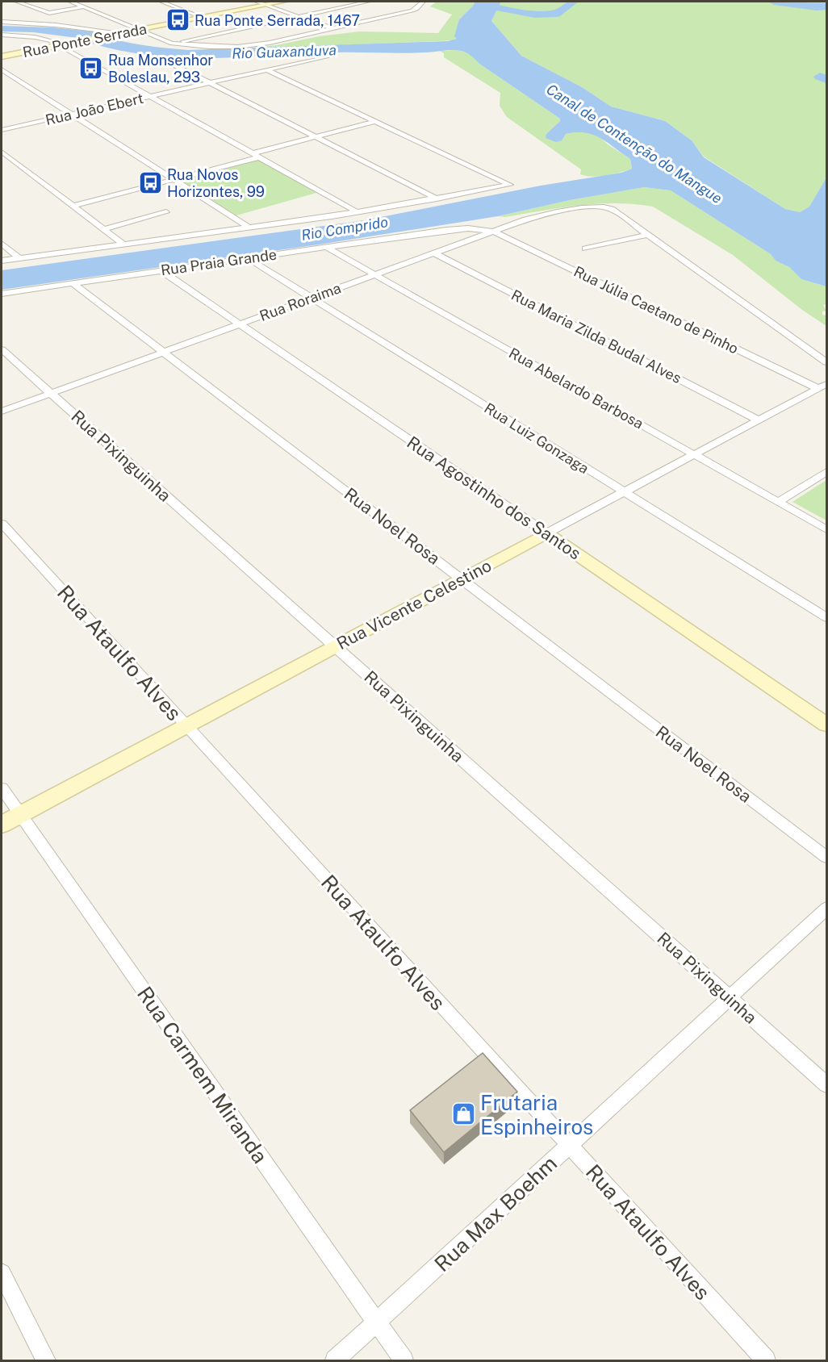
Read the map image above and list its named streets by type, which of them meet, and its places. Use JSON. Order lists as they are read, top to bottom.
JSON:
{
  "streets": {
    "street": [
      "Rua Ponte Serrada",
      "Rua João Ebert",
      "Rua Praia Grande",
      "Rua Roraima",
      "Rua Júlia Caetano de Pinho",
      "Rua Maria Zilda Budal Alves",
      "Rua Abelardo Barbosa",
      "Rua Luiz Gonzaga",
      "Rua Pixinguinha",
      "Rua Agostinho dos Santos",
      "Rua Noel Rosa",
      "Rua Vicente Celestino",
      "Rua Ataulfo Alves",
      "Rua Carmem Miranda",
      "Rua Max Boehm"
    ]
  },
  "crossings": [
    ["Rua Praia Grande", "Rua Roraima"],
    ["Rua Praia Grande", "Rua Júlia Caetano de Pinho"],
    ["Rua Praia Grande", "Rua Abelardo Barbosa"],
    ["Rua Praia Grande", "Rua Luiz Gonzaga"],
    ["Rua Praia Grande", "Rua Agostinho dos Santos"],
    ["Rua Praia Grande", "Rua Noel Rosa"],
    ["Rua Roraima", "Rua Júlia Caetano de Pinho"],
    ["Rua Roraima", "Rua Maria Zilda Budal Alves"],
    ["Rua Roraima", "Rua Abelardo Barbosa"],
    ["Rua Roraima", "Rua Luiz Gonzaga"],
    ["Rua Roraima", "Rua Pixinguinha"],
    ["Rua Roraima", "Rua Agostinho dos Santos"],
    ["Rua Roraima", "Rua Noel Rosa"],
    ["Rua Júlia Caetano de Pinho", "Rua Vicente Celestino"],
    ["Rua Maria Zilda Budal Alves", "Rua Vicente Celestino"],
    ["Rua Abelardo Barbosa", "Rua Vicente Celestino"],
    ["Rua Luiz Gonzaga", "Rua Vicente Celestino"],
    ["Rua Pixinguinha", "Rua Vicente Celestino"],
    ["Rua Pixinguinha", "Rua Max Boehm"],
    ["Rua Agostinho dos Santos", "Rua Vicente Celestino"],
    ["Rua Noel Rosa", "Rua Vicente Celestino"],
    ["Rua Vicente Celestino", "Rua Ataulfo Alves"],
    ["Rua Vicente Celestino", "Rua Carmem Miranda"],
    ["Rua Ataulfo Alves", "Rua Max Boehm"],
    ["Rua Carmem Miranda", "Rua Max Boehm"]
  ],
  "water": ["Rio Guaxanduva", "Canal de Contenção do Mangue", "Rio Comprido"],
  "places": {
    "bus stop": ["Rua Ponte Serrada, 1467", "Rua Monsenhor Boleslau, 293", "Rua Novos Horizontes, 99"],
    "shop": ["Frutaria Espinheiros"]
  }
}
